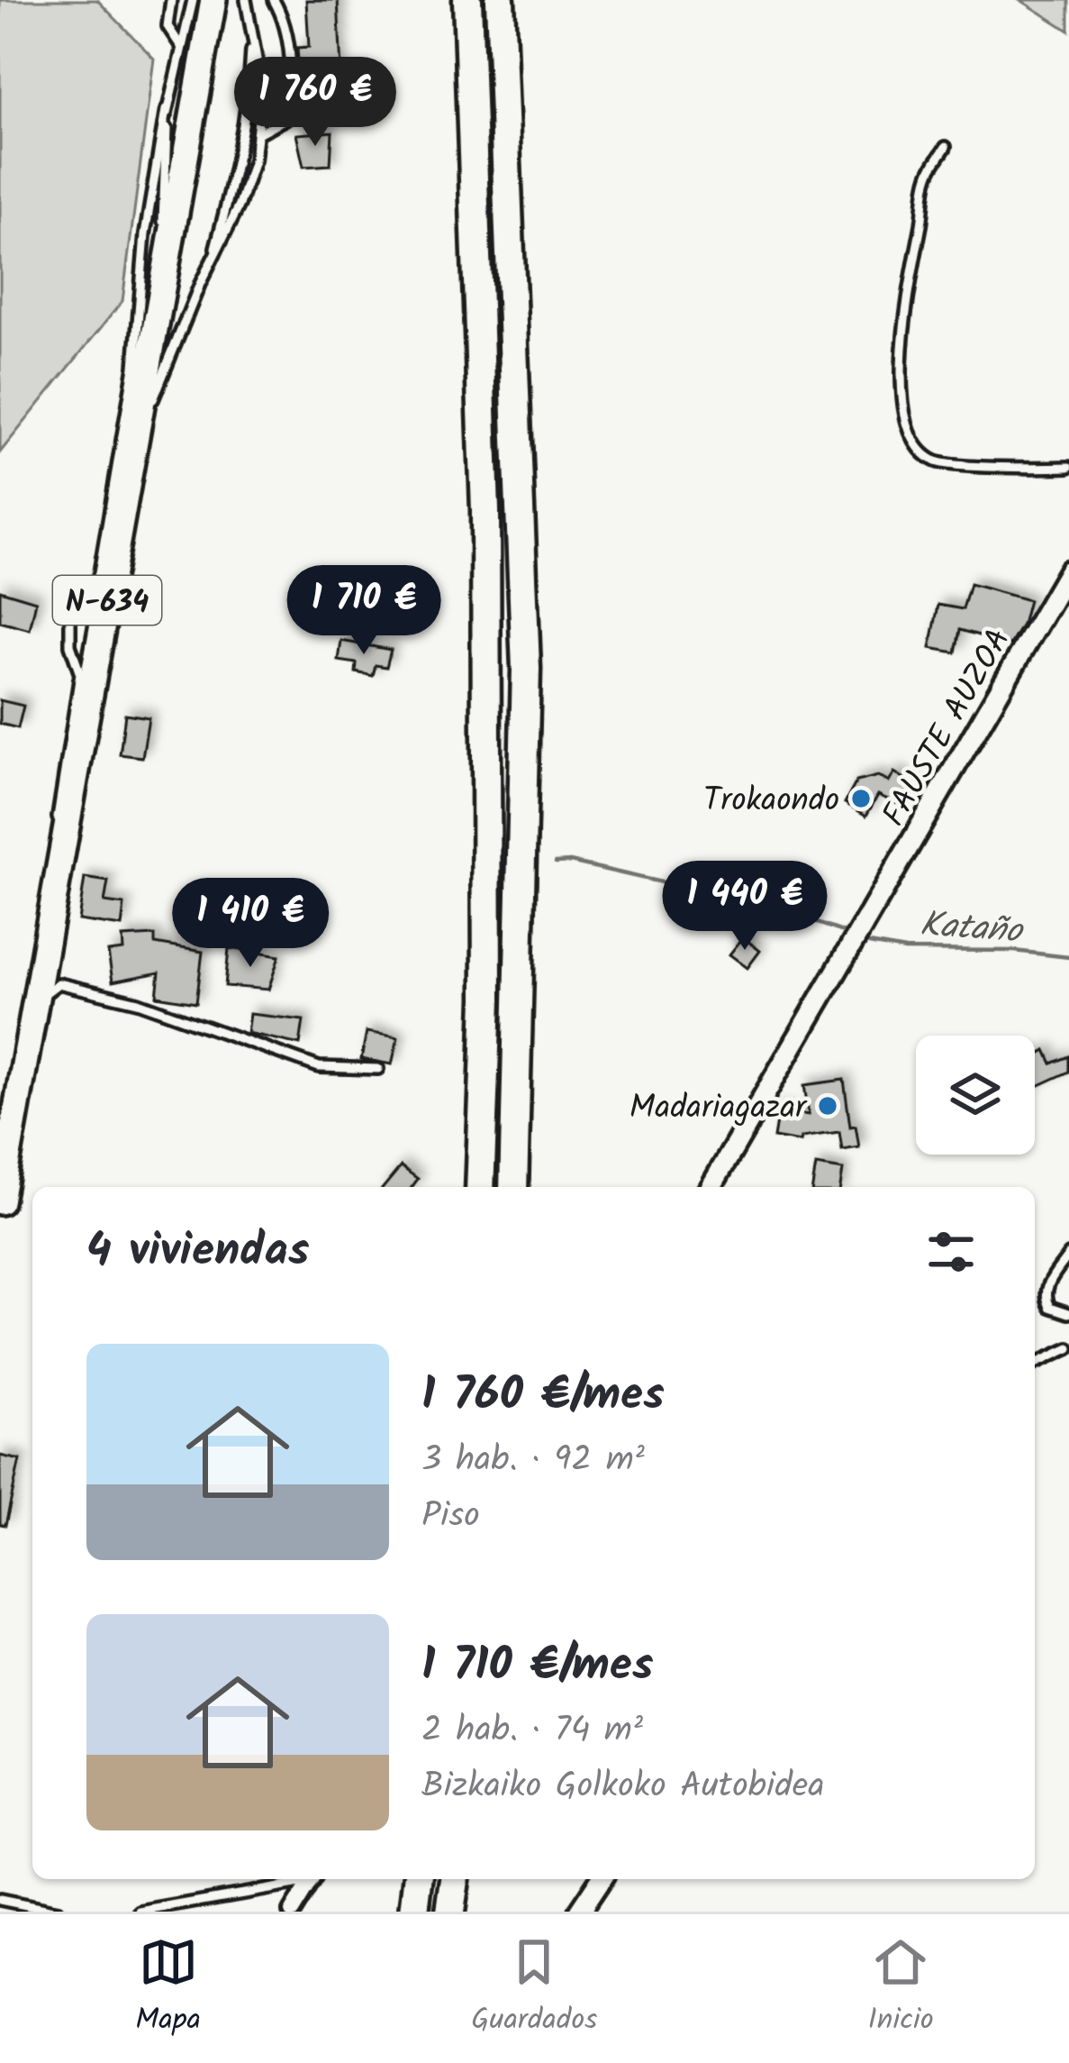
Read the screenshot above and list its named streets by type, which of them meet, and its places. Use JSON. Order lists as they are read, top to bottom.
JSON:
{
  "streets": {
    "highway": ["N-634"],
    "street": ["FAUSTE AUZOA"]
  },
  "water": ["Kataño"],
  "places": ["Trokaondo", "Madariagazar"],
  "page": {
    "price": [
      "1 760 €",
      "1 710 €",
      "1 440 €",
      "1 410 €"
    ],
    "heading": "4 viviendas",
    "list": [
      {
        "name": "1 760 €/mes",
        "note": "3 hab. · 92 m² · Piso"
      },
      {
        "name": "1 710 €/mes",
        "note": "2 hab. · 74 m² · Bizkaiko Golkoko Autobidea"
      }
    ],
    "tabs": ["Mapa", "Guardados", "Inicio"]
  }
}
